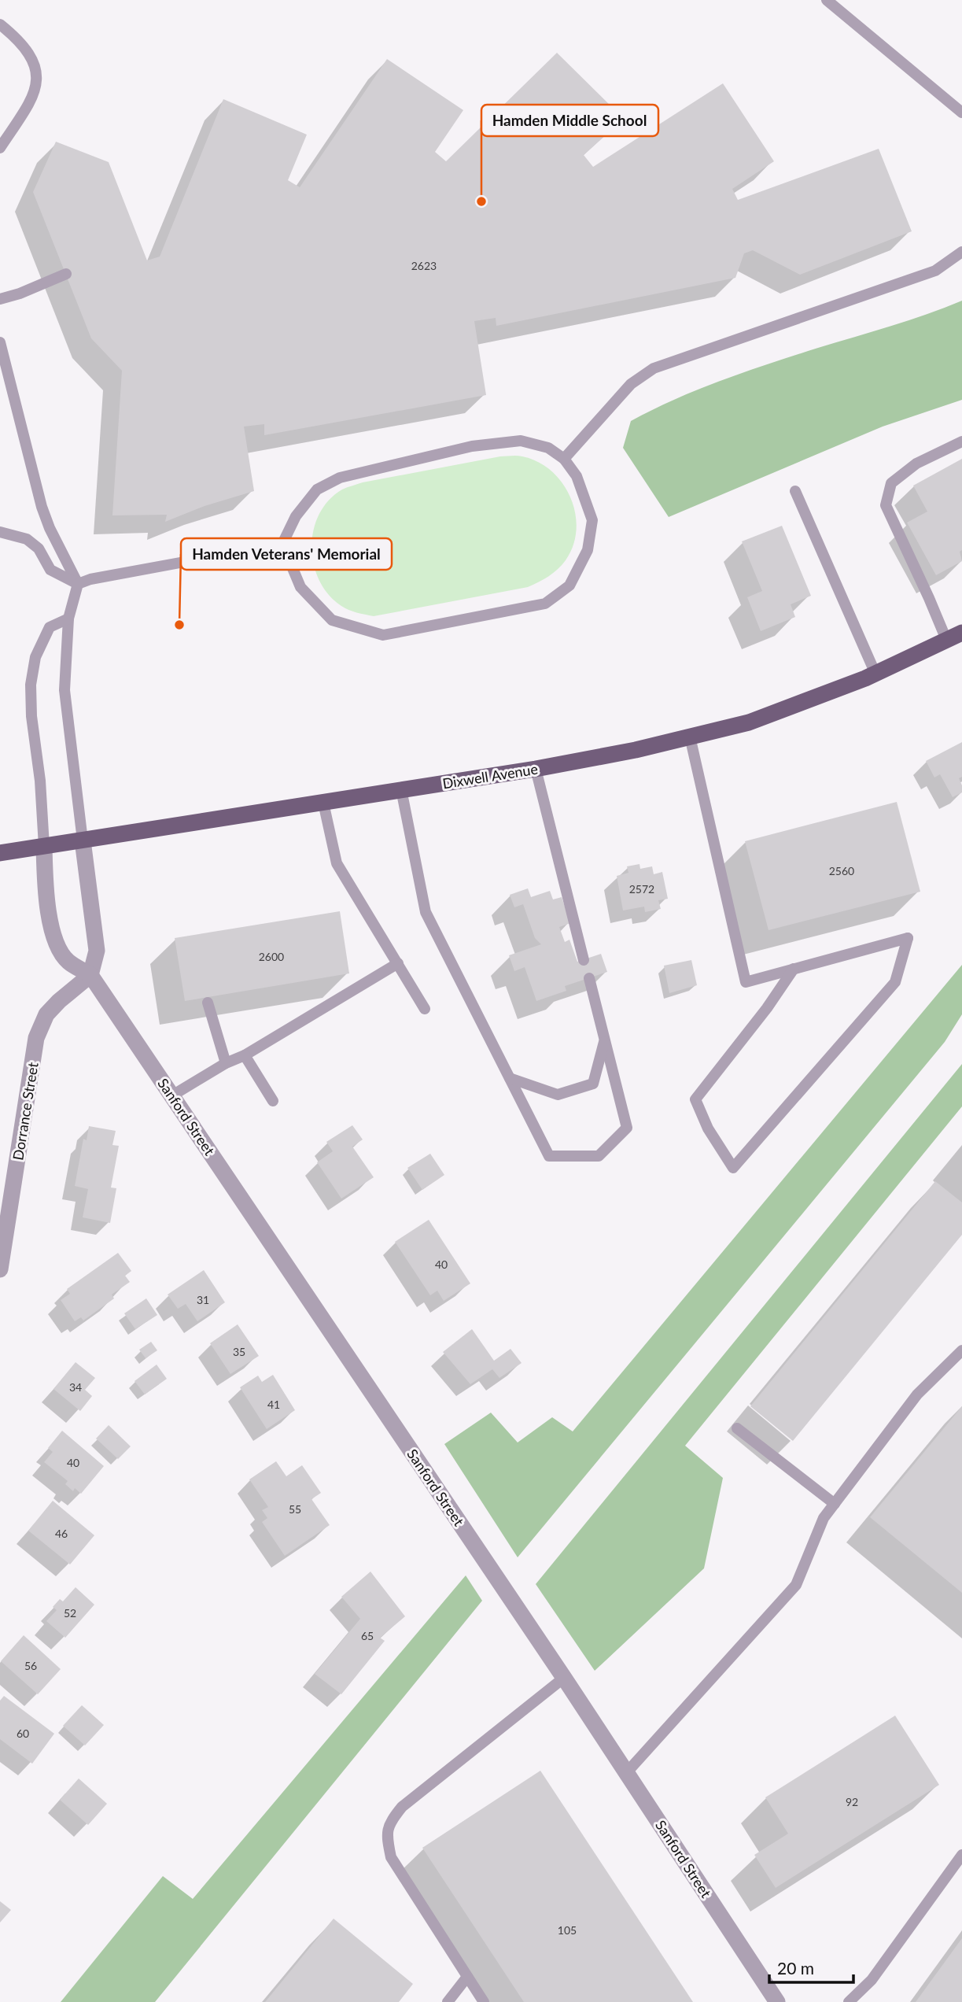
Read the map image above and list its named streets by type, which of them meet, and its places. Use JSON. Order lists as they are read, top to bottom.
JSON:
{
  "streets": {
    "main road": ["Dixwell Avenue"],
    "street": ["Dorrance Street", "Sanford Street"]
  },
  "crossings": [
    ["Dixwell Avenue", "Sanford Street"],
    ["Dorrance Street", "Sanford Street"]
  ],
  "places": ["Hamden Middle School", "Hamden Veterans' Memorial"],
  "house_numbers": [
    "2623",
    "2560",
    "2572",
    "2600",
    "40",
    "31",
    "35",
    "34",
    "41",
    "40",
    "55",
    "46",
    "52",
    "65",
    "56",
    "60",
    "92",
    "105"
  ],
  "scale_bar": "20 m"
}
